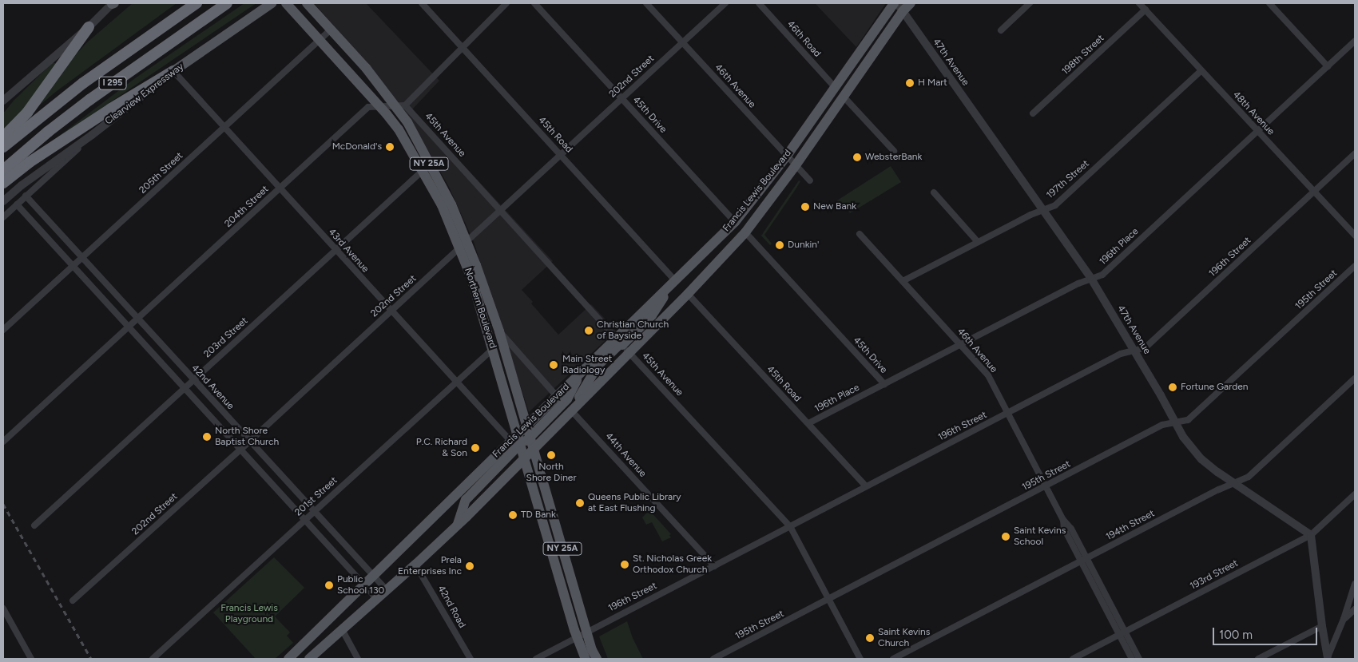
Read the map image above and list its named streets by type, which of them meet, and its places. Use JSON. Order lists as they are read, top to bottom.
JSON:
{
  "streets": {
    "highway": ["I 295"],
    "main road": [
      "Clearview Expressway",
      "NY 25A",
      "Francis Lewis Boulevard",
      "Northern Boulevard"
    ],
    "street": [
      "46th Road",
      "198th Street",
      "47th Avenue",
      "202nd Street",
      "46th Avenue",
      "48th Avenue",
      "45th Drive",
      "45th Avenue",
      "45th Road",
      "205th Street",
      "197th Street",
      "204th Street",
      "196th Place",
      "43rd Avenue",
      "196th Street",
      "195th Street",
      "203rd Street",
      "42nd Avenue",
      "44th Avenue",
      "201st Street",
      "194th Street",
      "193rd Street",
      "42nd Road"
    ]
  },
  "crossings": [
    ["46th Road", "Francis Lewis Boulevard"],
    ["198th Street", "48th Avenue"],
    ["47th Avenue", "197th Street"],
    ["47th Avenue", "Francis Lewis Boulevard"],
    ["47th Avenue", "196th Place"],
    ["47th Avenue", "196th Street"],
    ["47th Avenue", "195th Street"],
    ["47th Avenue", "194th Street"],
    ["47th Avenue", "193rd Street"],
    ["202nd Street", "46th Avenue"],
    ["202nd Street", "45th Drive"],
    ["202nd Street", "45th Avenue"],
    ["202nd Street", "45th Road"],
    ["202nd Street", "43rd Avenue"],
    ["202nd Street", "Northern Boulevard"],
    ["202nd Street", "42nd Avenue"],
    ["46th Avenue", "197th Street"],
    ["46th Avenue", "Francis Lewis Boulevard"],
    ["46th Avenue", "196th Place"],
    ["46th Avenue", "196th Street"],
    ["46th Avenue", "195th Street"],
    ["46th Avenue", "194th Street"],
    ["46th Avenue", "193rd Street"],
    ["Clearview Expressway", "43rd Avenue"],
    ["Clearview Expressway", "42nd Avenue"],
    ["48th Avenue", "197th Street"],
    ["48th Avenue", "196th Place"],
    ["48th Avenue", "196th Street"],
    ["45th Drive", "Francis Lewis Boulevard"],
    ["45th Drive", "196th Place"],
    ["45th Avenue", "Francis Lewis Boulevard"],
    ["45th Avenue", "204th Street"],
    ["45th Avenue", "196th Street"],
    ["45th Avenue", "195th Street"],
    ["45th Avenue", "Northern Boulevard"],
    ["45th Road", "Francis Lewis Boulevard"],
    ["45th Road", "196th Place"],
    ["45th Road", "196th Street"],
    ["205th Street", "43rd Avenue"],
    ["205th Street", "Northern Boulevard"],
    ["205th Street", "42nd Avenue"],
    ["Francis Lewis Boulevard", "43rd Avenue"],
    ["Francis Lewis Boulevard", "Northern Boulevard"],
    ["Francis Lewis Boulevard", "42nd Avenue"],
    ["Francis Lewis Boulevard", "44th Avenue"],
    ["Francis Lewis Boulevard", "42nd Road"],
    ["204th Street", "43rd Avenue"],
    ["204th Street", "Northern Boulevard"],
    ["204th Street", "42nd Avenue"],
    ["43rd Avenue", "Northern Boulevard"],
    ["43rd Avenue", "203rd Street"],
    ["43rd Avenue", "201st Street"],
    ["196th Street", "Northern Boulevard"],
    ["196th Street", "44th Avenue"],
    ["Northern Boulevard", "203rd Street"],
    ["Northern Boulevard", "201st Street"],
    ["203rd Street", "42nd Avenue"],
    ["42nd Avenue", "201st Street"]
  ],
  "parks": ["Francis Lewis Playground"],
  "places": [
    "H Mart",
    "McDonald's",
    "WebsterBank",
    "New Bank",
    "Dunkin'",
    "Christian Church of Bayside",
    "Main Street Radiology",
    "Fortune Garden",
    "North Shore Baptist Church",
    "P.C. Richard & Son",
    "North Shore Diner",
    "Queens Public Library at East Flushing",
    "TD Bank",
    "Saint Kevins School",
    "St. Nicholas Greek Orthodox Church",
    "Prela Enterprises Inc",
    "Public School 130",
    "Saint Kevins Church"
  ],
  "scale_bar": "100 m"
}
